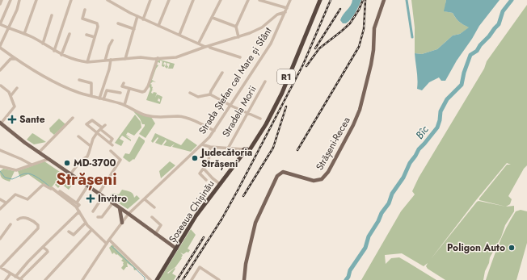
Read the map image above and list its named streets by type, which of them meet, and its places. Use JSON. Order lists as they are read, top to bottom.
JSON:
{
  "streets": {
    "highway": ["R1", "Șoseaua Chișinău"],
    "main road": ["Strășeni-Recea"],
    "street": ["Strada Ștefan cel Mare și Sfânt", "Stradela Morii"]
  },
  "crossings": [
    ["R1", "Stradela Morii"],
    ["R1", "Șoseaua Chișinău"],
    ["Strada Ștefan cel Mare și Sfânt", "Stradela Morii"],
    ["Stradela Morii", "Șoseaua Chișinău"]
  ],
  "districts": ["Strășeni"],
  "water": ["Bîc"],
  "places": {
    "health": ["Sante", "Invitro"],
    "other": ["Judecătoria Strășeni", "MD-3700", "Poligon Auto"]
  }
}
